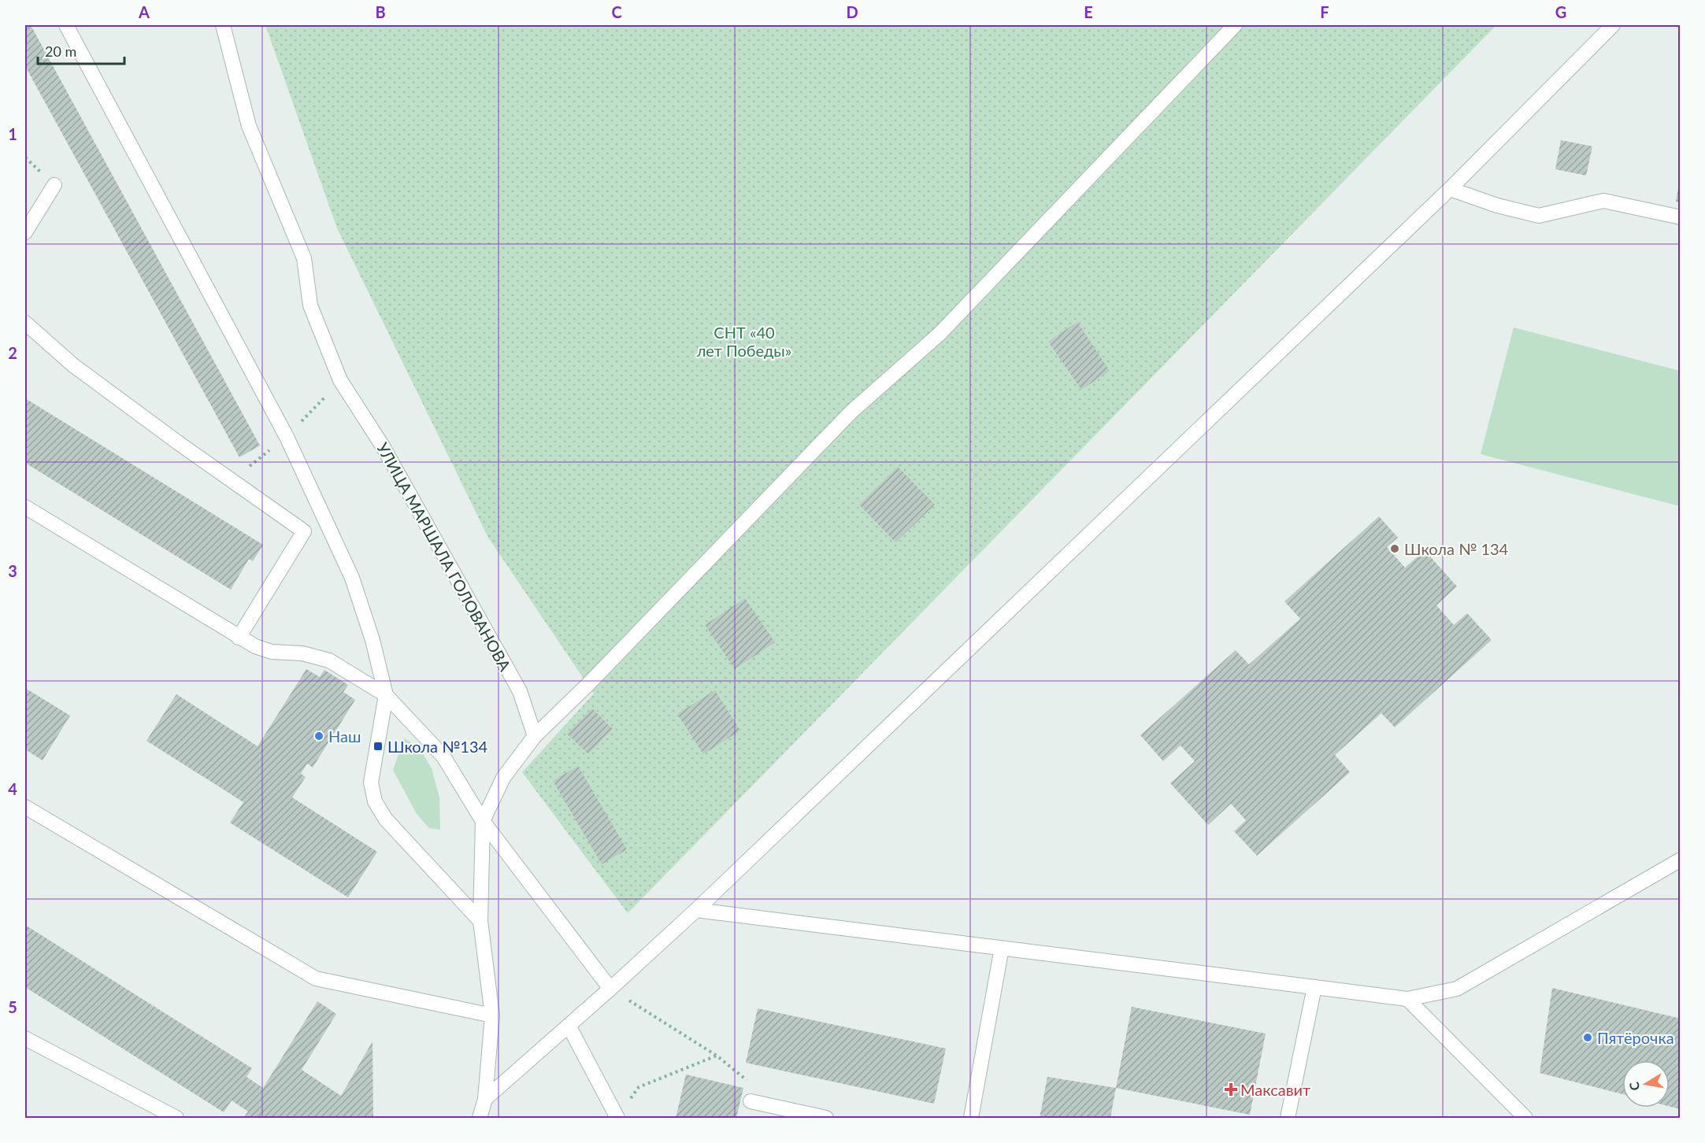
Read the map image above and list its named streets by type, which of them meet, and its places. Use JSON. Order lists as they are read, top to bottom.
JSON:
{
  "streets": {
    "street": ["УЛИЦА МАРШАЛА ГОЛОВАНОВА"]
  },
  "parks": ["СНТ «40 лет Победы»"],
  "places": {
    "other": ["Школа № 134", "Наш", "Пятёрочка"],
    "transit": ["Школа №134"],
    "health": ["Максавит"]
  },
  "scale_bar": "20 m",
  "north": "left",
  "grid": {
    "columns": [
      "A",
      "B",
      "C",
      "D",
      "E",
      "F",
      "G"
    ],
    "rows": [
      "1",
      "2",
      "3",
      "4",
      "5"
    ]
  }
}
